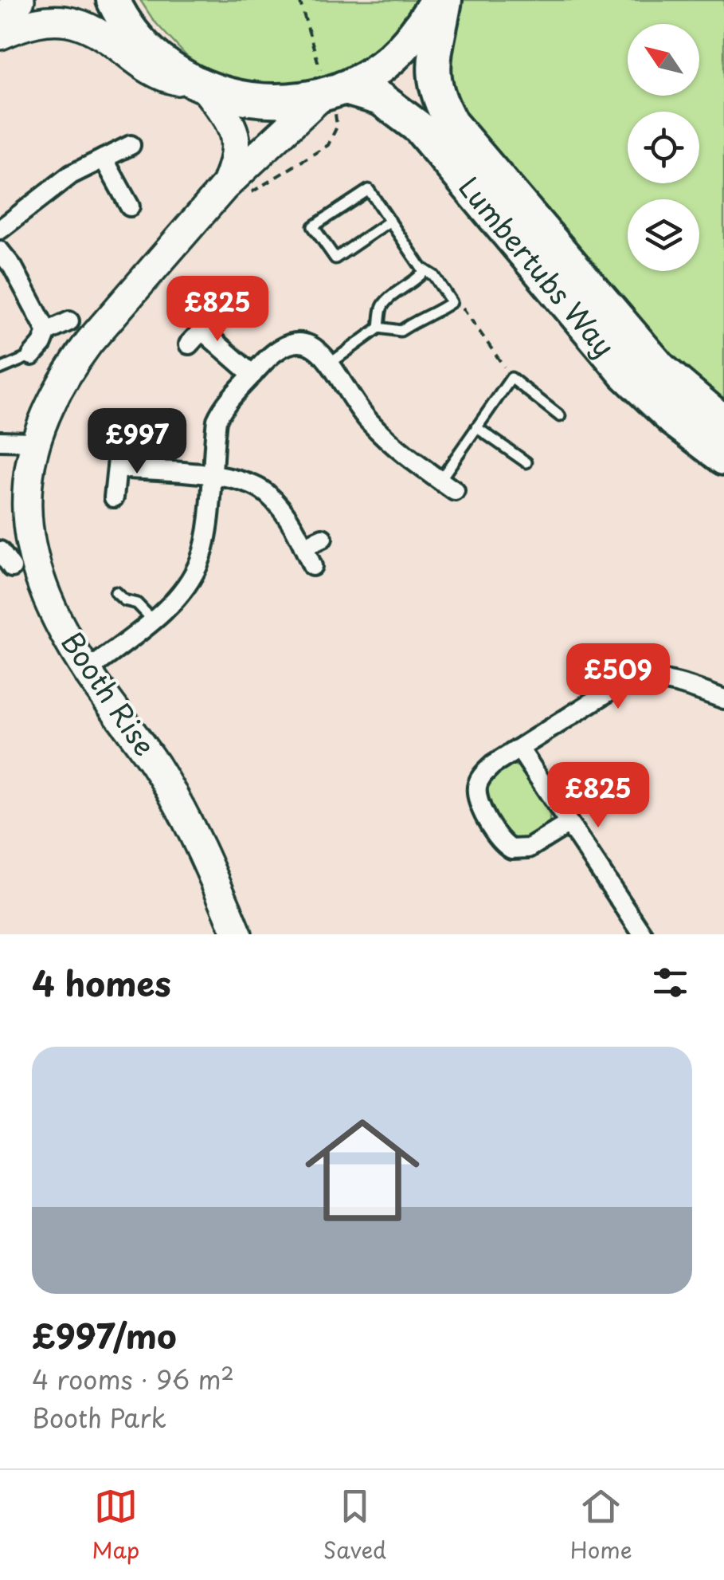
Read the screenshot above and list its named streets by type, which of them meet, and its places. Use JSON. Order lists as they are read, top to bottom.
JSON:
{
  "streets": {
    "highway": ["Lumbertubs Way"],
    "main road": ["Booth Rise"]
  },
  "crossings": [
    ["Lumbertubs Way", "Booth Rise"]
  ],
  "north": "top left",
  "page": {
    "price": [
      "£825",
      "£997",
      "£509",
      "£825"
    ],
    "heading": "4 homes",
    "list": [
      {
        "name": "£997/mo",
        "note": "4 rooms · 96 m² · Booth Park"
      }
    ],
    "tabs": ["Map", "Saved", "Home"]
  }
}
